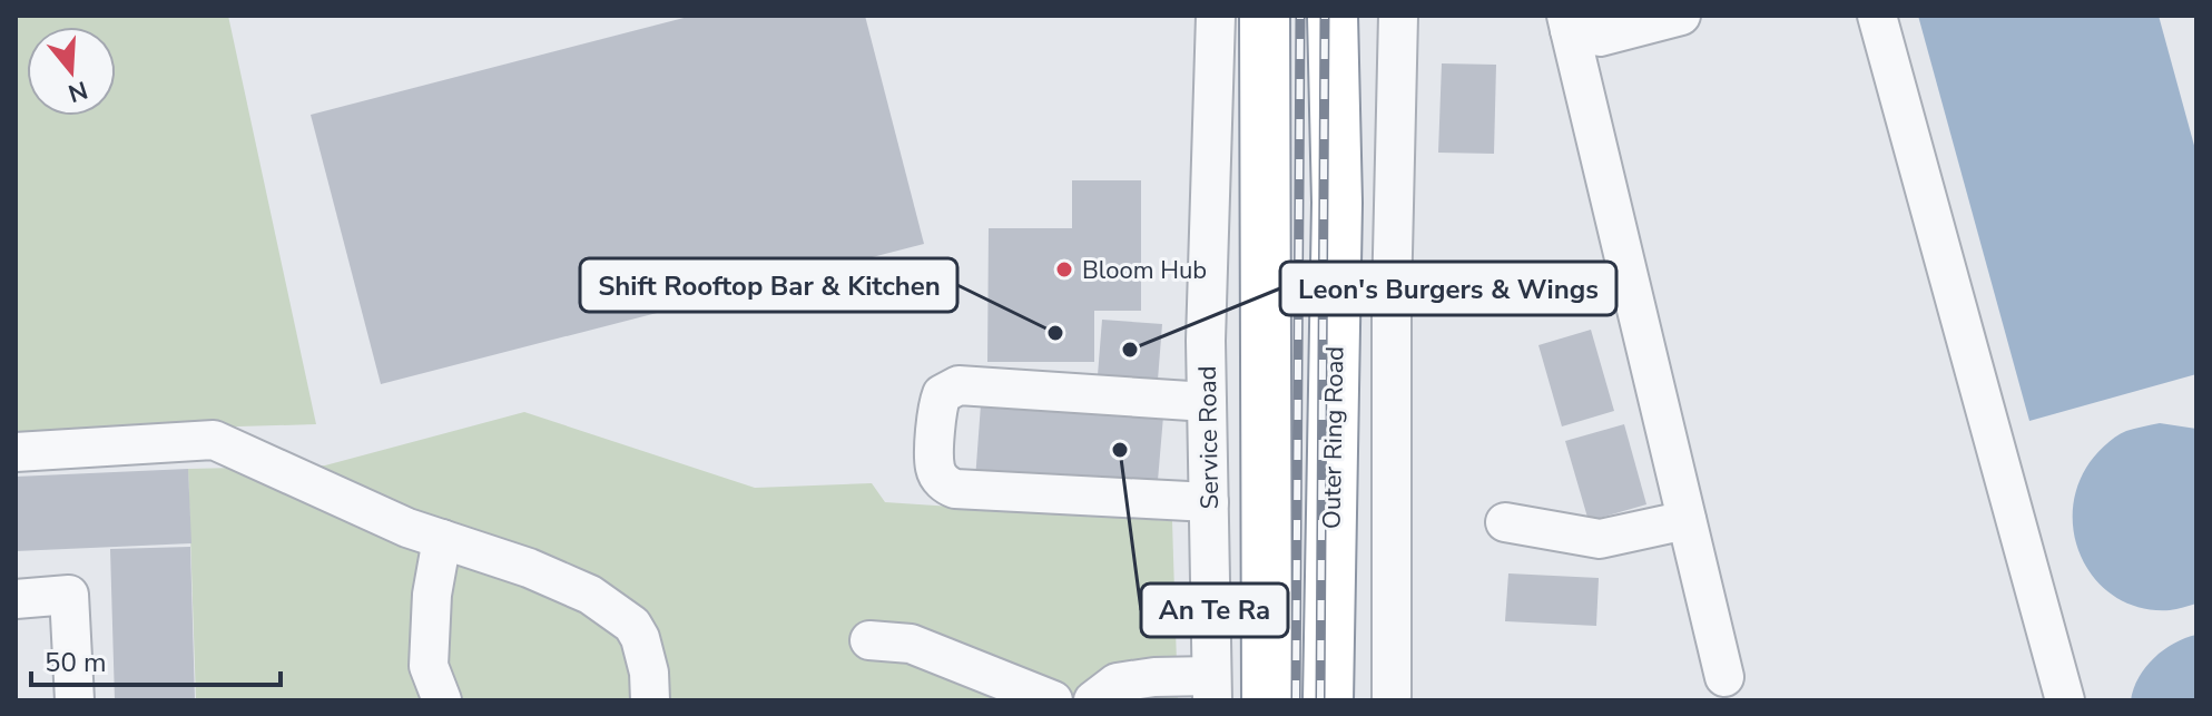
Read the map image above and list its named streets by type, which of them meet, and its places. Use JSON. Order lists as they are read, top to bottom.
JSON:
{
  "streets": {
    "highway": ["Outer Ring Road"],
    "street": ["Service Road"]
  },
  "places": [
    "Bloom Hub",
    "Shift Rooftop Bar & Kitchen",
    "Leon's Burgers & Wings",
    "An Te Ra"
  ],
  "scale_bar": "50 m",
  "north": "bottom"
}
